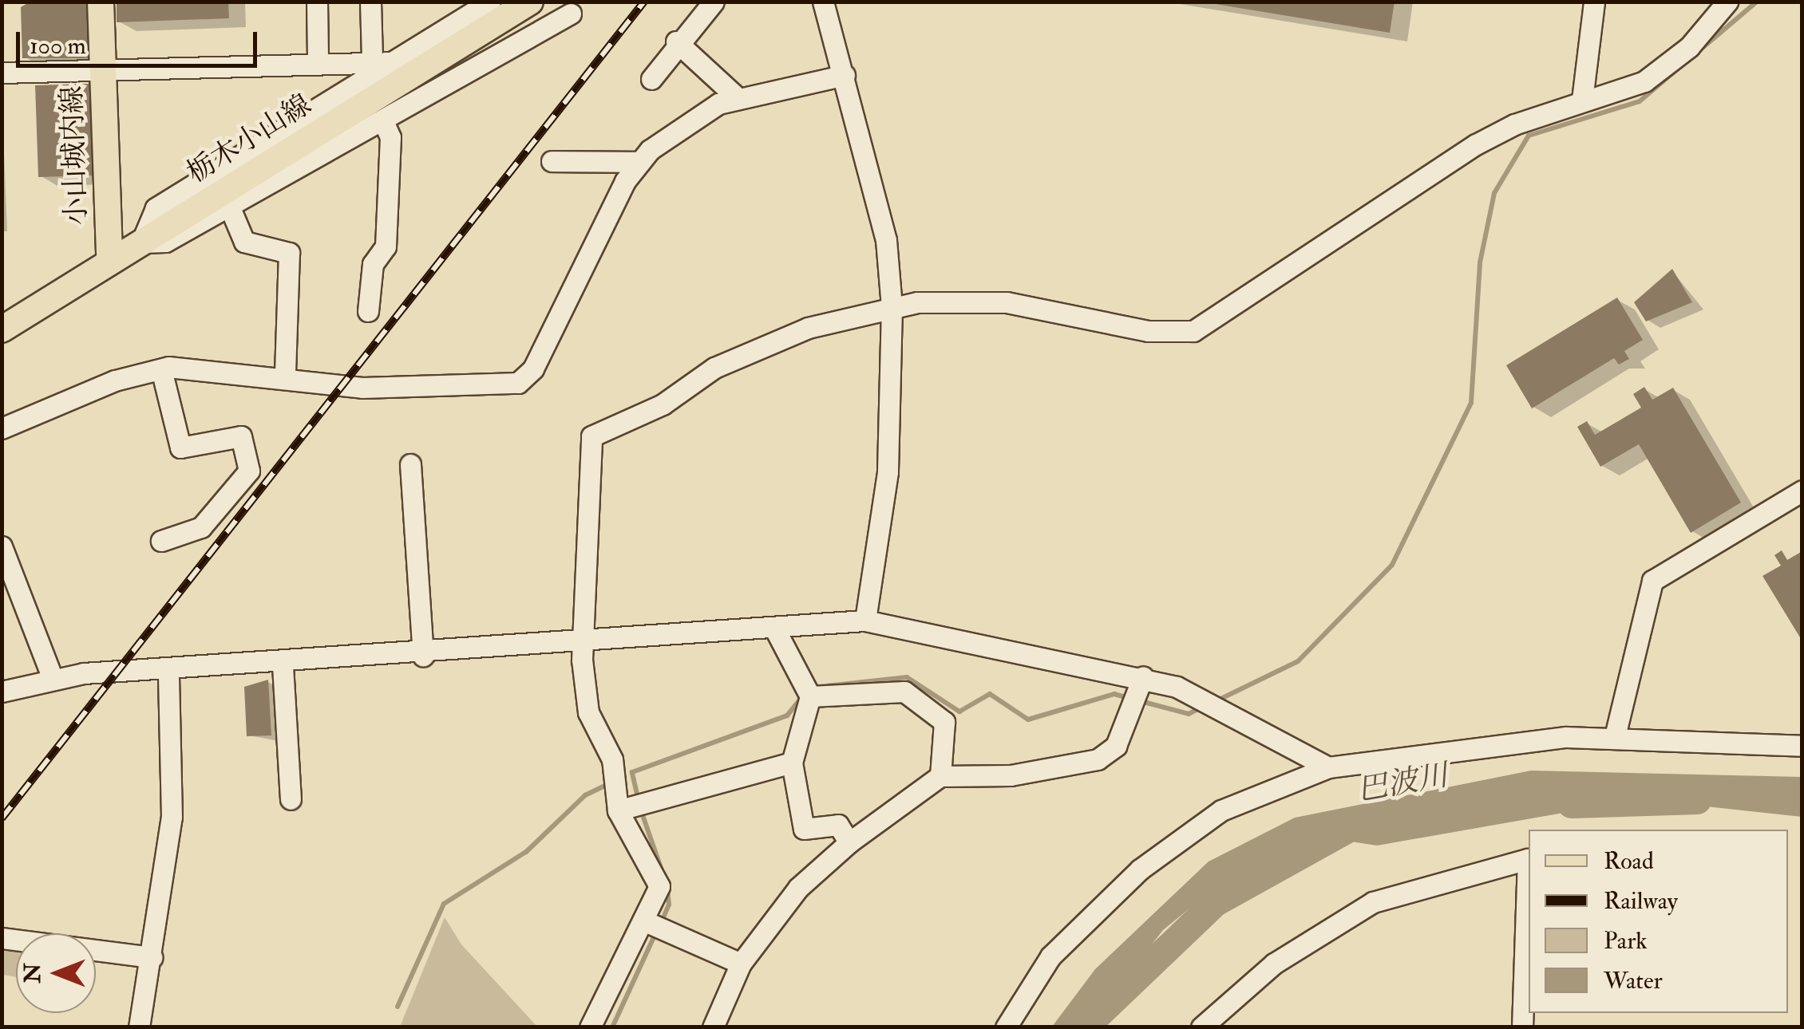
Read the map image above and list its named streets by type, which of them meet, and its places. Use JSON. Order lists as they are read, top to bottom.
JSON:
{
  "streets": {
    "main road": ["栃木小山線", "小山城内線"]
  },
  "crossings": [
    ["栃木小山線", "小山城内線"]
  ],
  "water": ["巴波川"],
  "legend": [
    "Road",
    "Railway",
    "Park",
    "Water"
  ],
  "scale_bar": "100 m",
  "north": "left"
}
